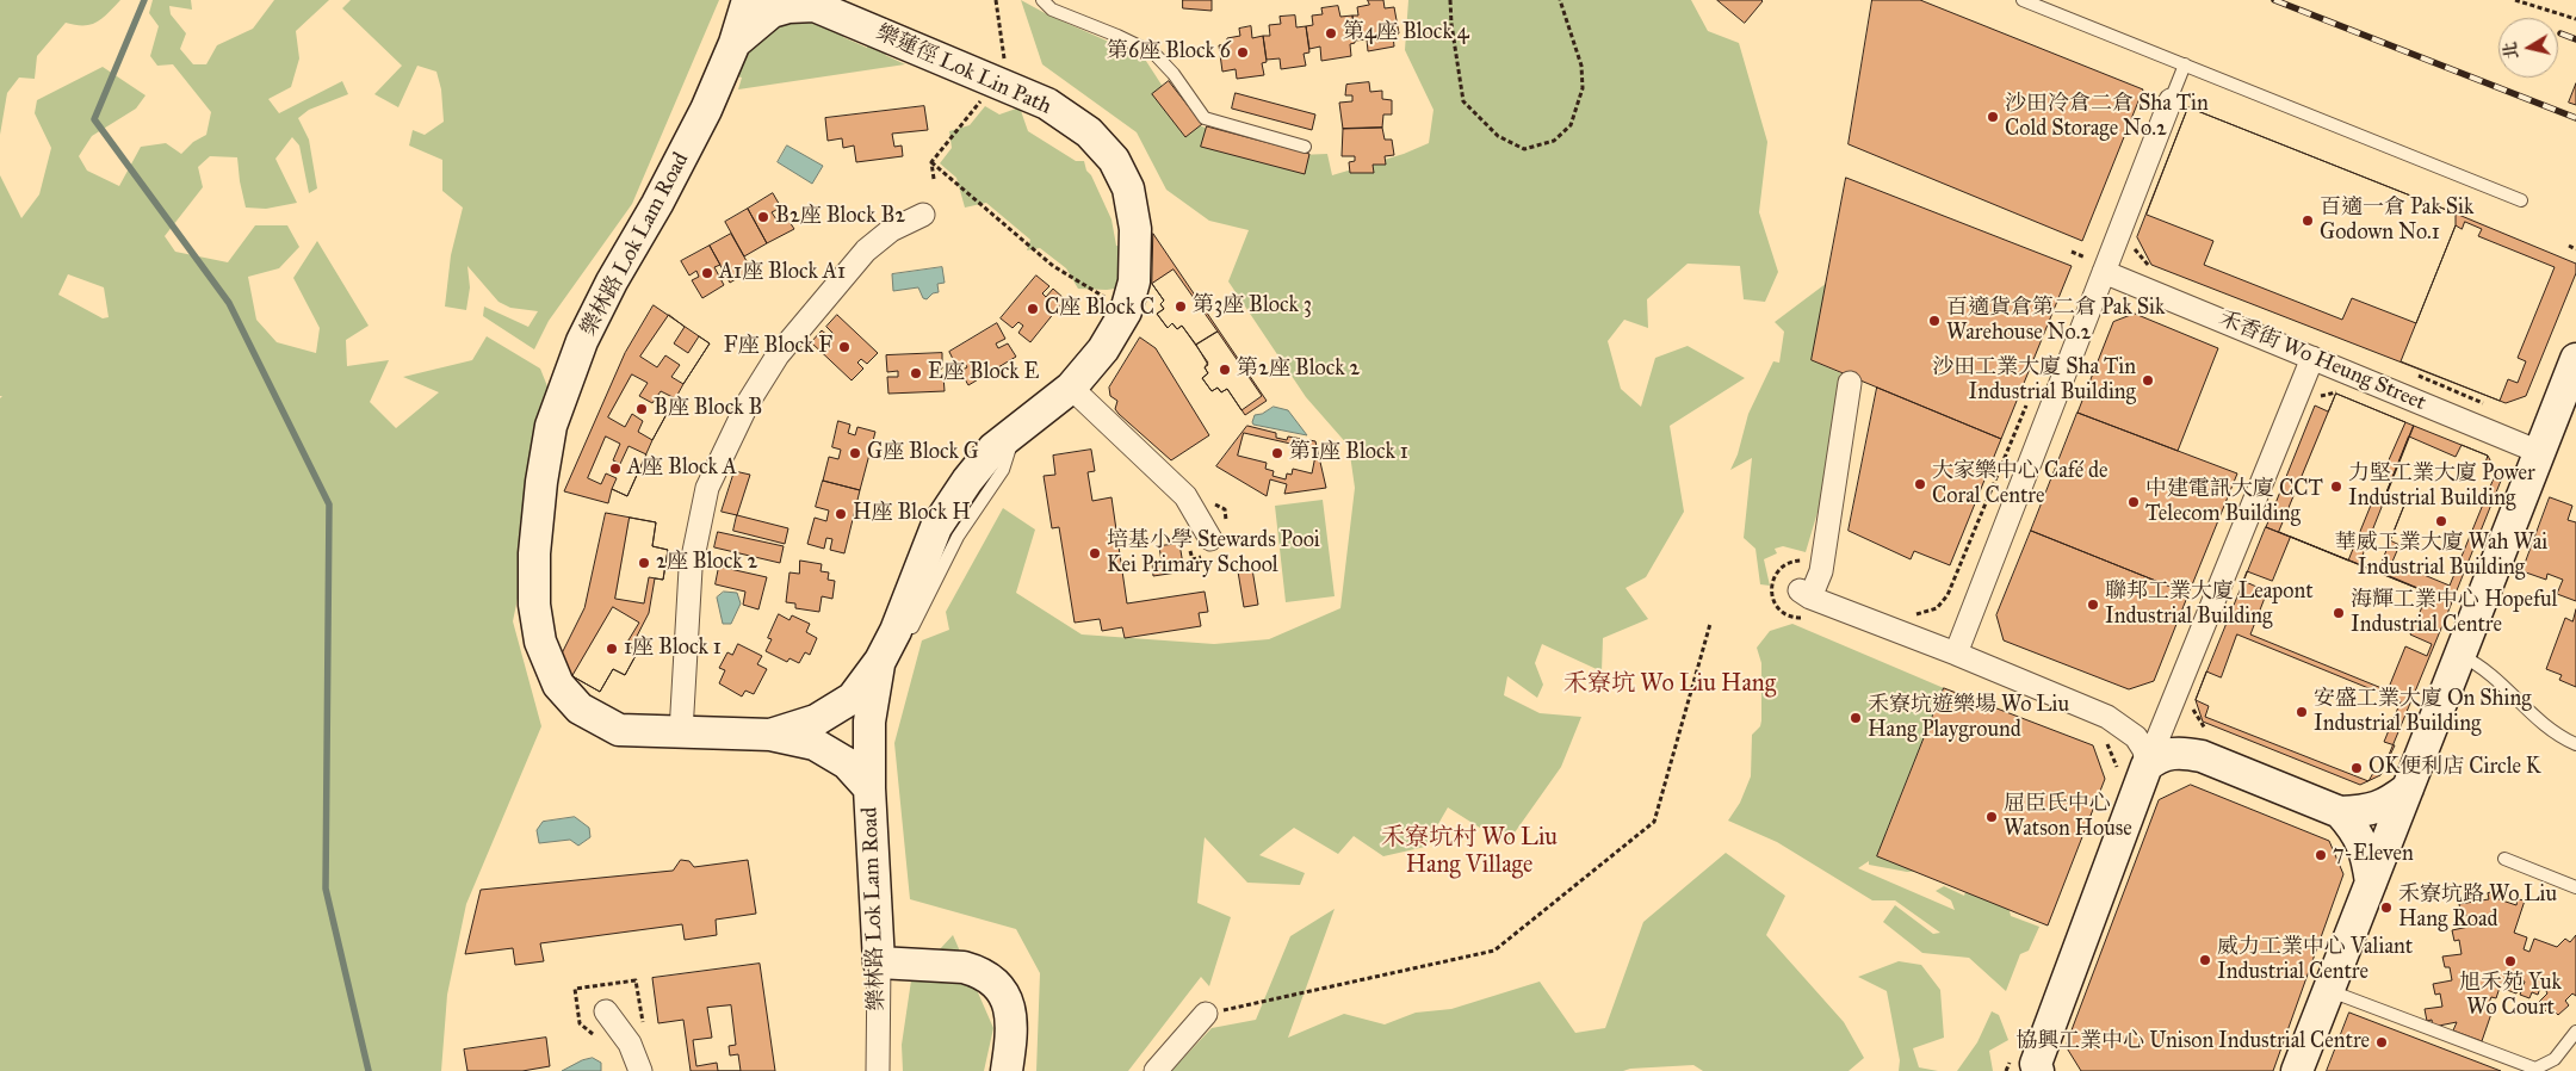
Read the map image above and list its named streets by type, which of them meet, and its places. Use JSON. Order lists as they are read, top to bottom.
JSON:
{
  "streets": {
    "street": ["樂蓮徑 Lok Lin Path", "樂林路 Lok Lam Road", "禾香街 Wo Heung Street"]
  },
  "crossings": [
    ["樂蓮徑 Lok Lin Path", "樂林路 Lok Lam Road"]
  ],
  "districts": ["禾寮坑 Wo Liu Hang", "禾寮坑村 Wo Liu Hang Village"],
  "places": [
    "第4座 Block 4",
    "第6座 Block 6",
    "沙田冷倉二倉 Sha Tin Cold Storage No.2",
    "B2座 Block B2",
    "百適一倉 Pak Sik Godown No.1",
    "A1座 Block A1",
    "第3座 Block 3",
    "C座 Block C",
    "百適貨倉第二倉 Pak Sik Warehouse No.2",
    "F座 Block F",
    "第2座 Block 2",
    "E座 Block E",
    "沙田工業大廈 Sha Tin Industrial Building",
    "B座 Block B",
    "G座 Block G",
    "第1座 Block 1",
    "A座 Block A",
    "大家樂中心 Café de Coral Centre",
    "力堅工業大廈 Power Industrial Building",
    "中建電訊大廈 CCT Telecom Building",
    "H座 Block H",
    "華威工業大廈 Wah Wai Industrial Building",
    "培基小學 Stewards Pooi Kei Primary School",
    "2座 Block 2",
    "聯邦工業大廈 Leapont Industrial Building",
    "海輝工業中心 Hopeful Industrial Centre",
    "1座 Block 1",
    "安盛工業大廈 On Shing Industrial Building",
    "禾寮坑遊樂場 Wo Liu Hang Playground",
    "OK便利店 Circle K",
    "屈臣氏中心 Watson House",
    "7-Eleven",
    "禾寮坑路 Wo Liu Hang Road",
    "威力工業中心 Valiant Industrial Centre",
    "旭禾苑 Yuk Wo Court",
    "協興工業中心 Unison Industrial Centre"
  ],
  "north": "left"
}
